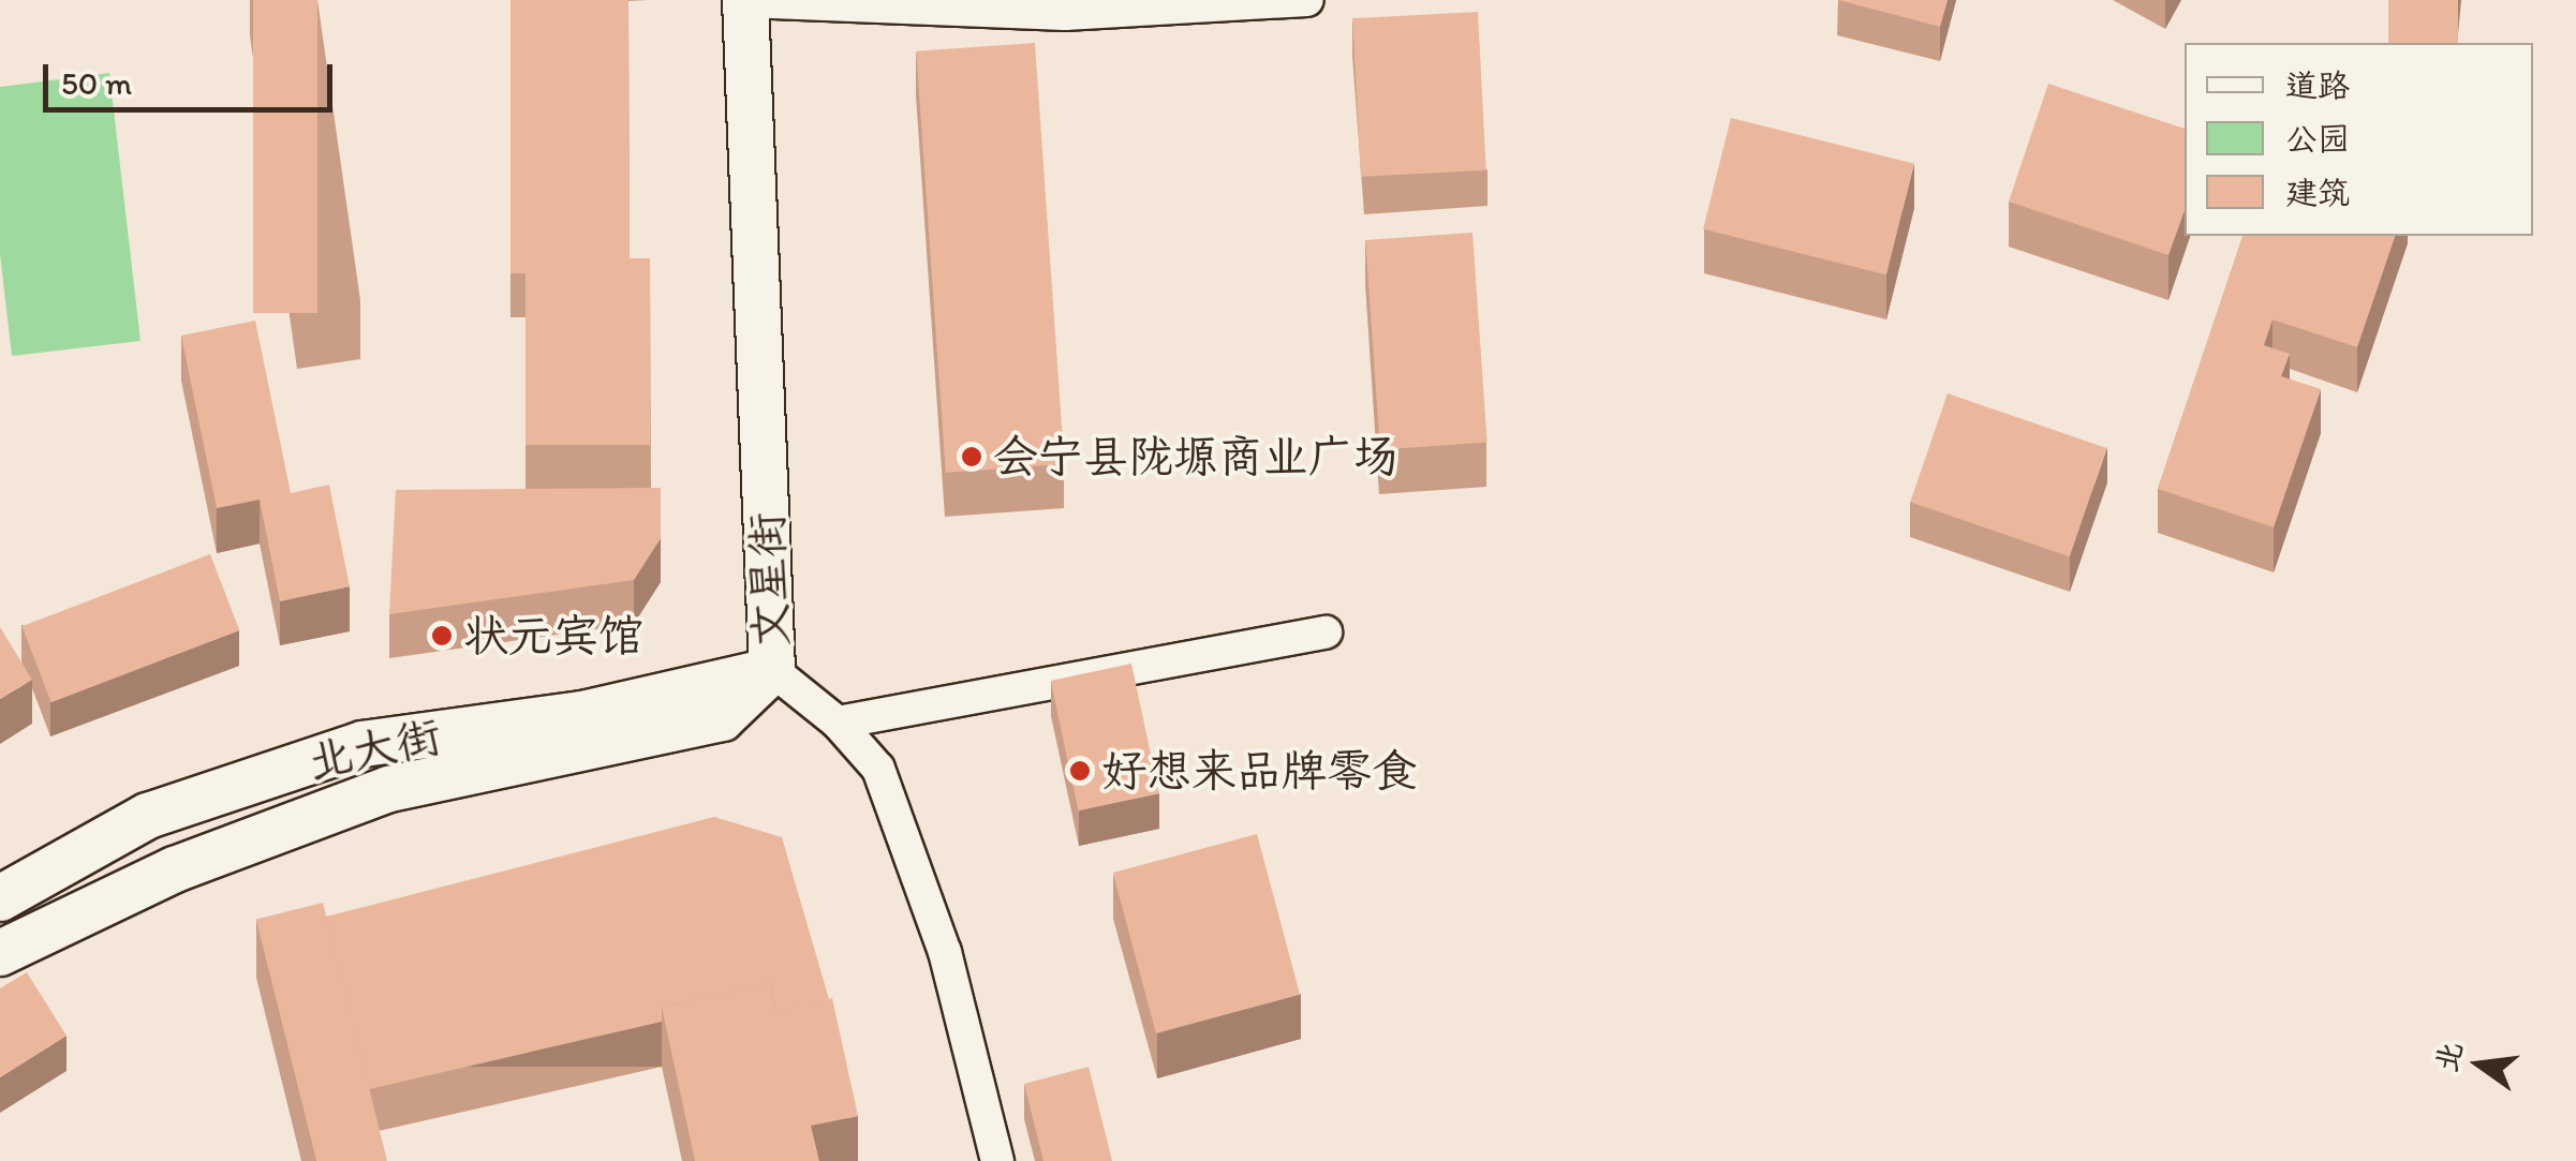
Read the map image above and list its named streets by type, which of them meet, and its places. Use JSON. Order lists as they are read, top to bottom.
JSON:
{
  "streets": {
    "main road": ["文星街", "北大街"]
  },
  "crossings": [
    ["文星街", "北大街"]
  ],
  "places": ["会宁县陇塬商业广场", "状元宾馆", "好想来品牌零食"],
  "legend": ["道路", "公园", "建筑"],
  "scale_bar": "50 m",
  "north": "left"
}
